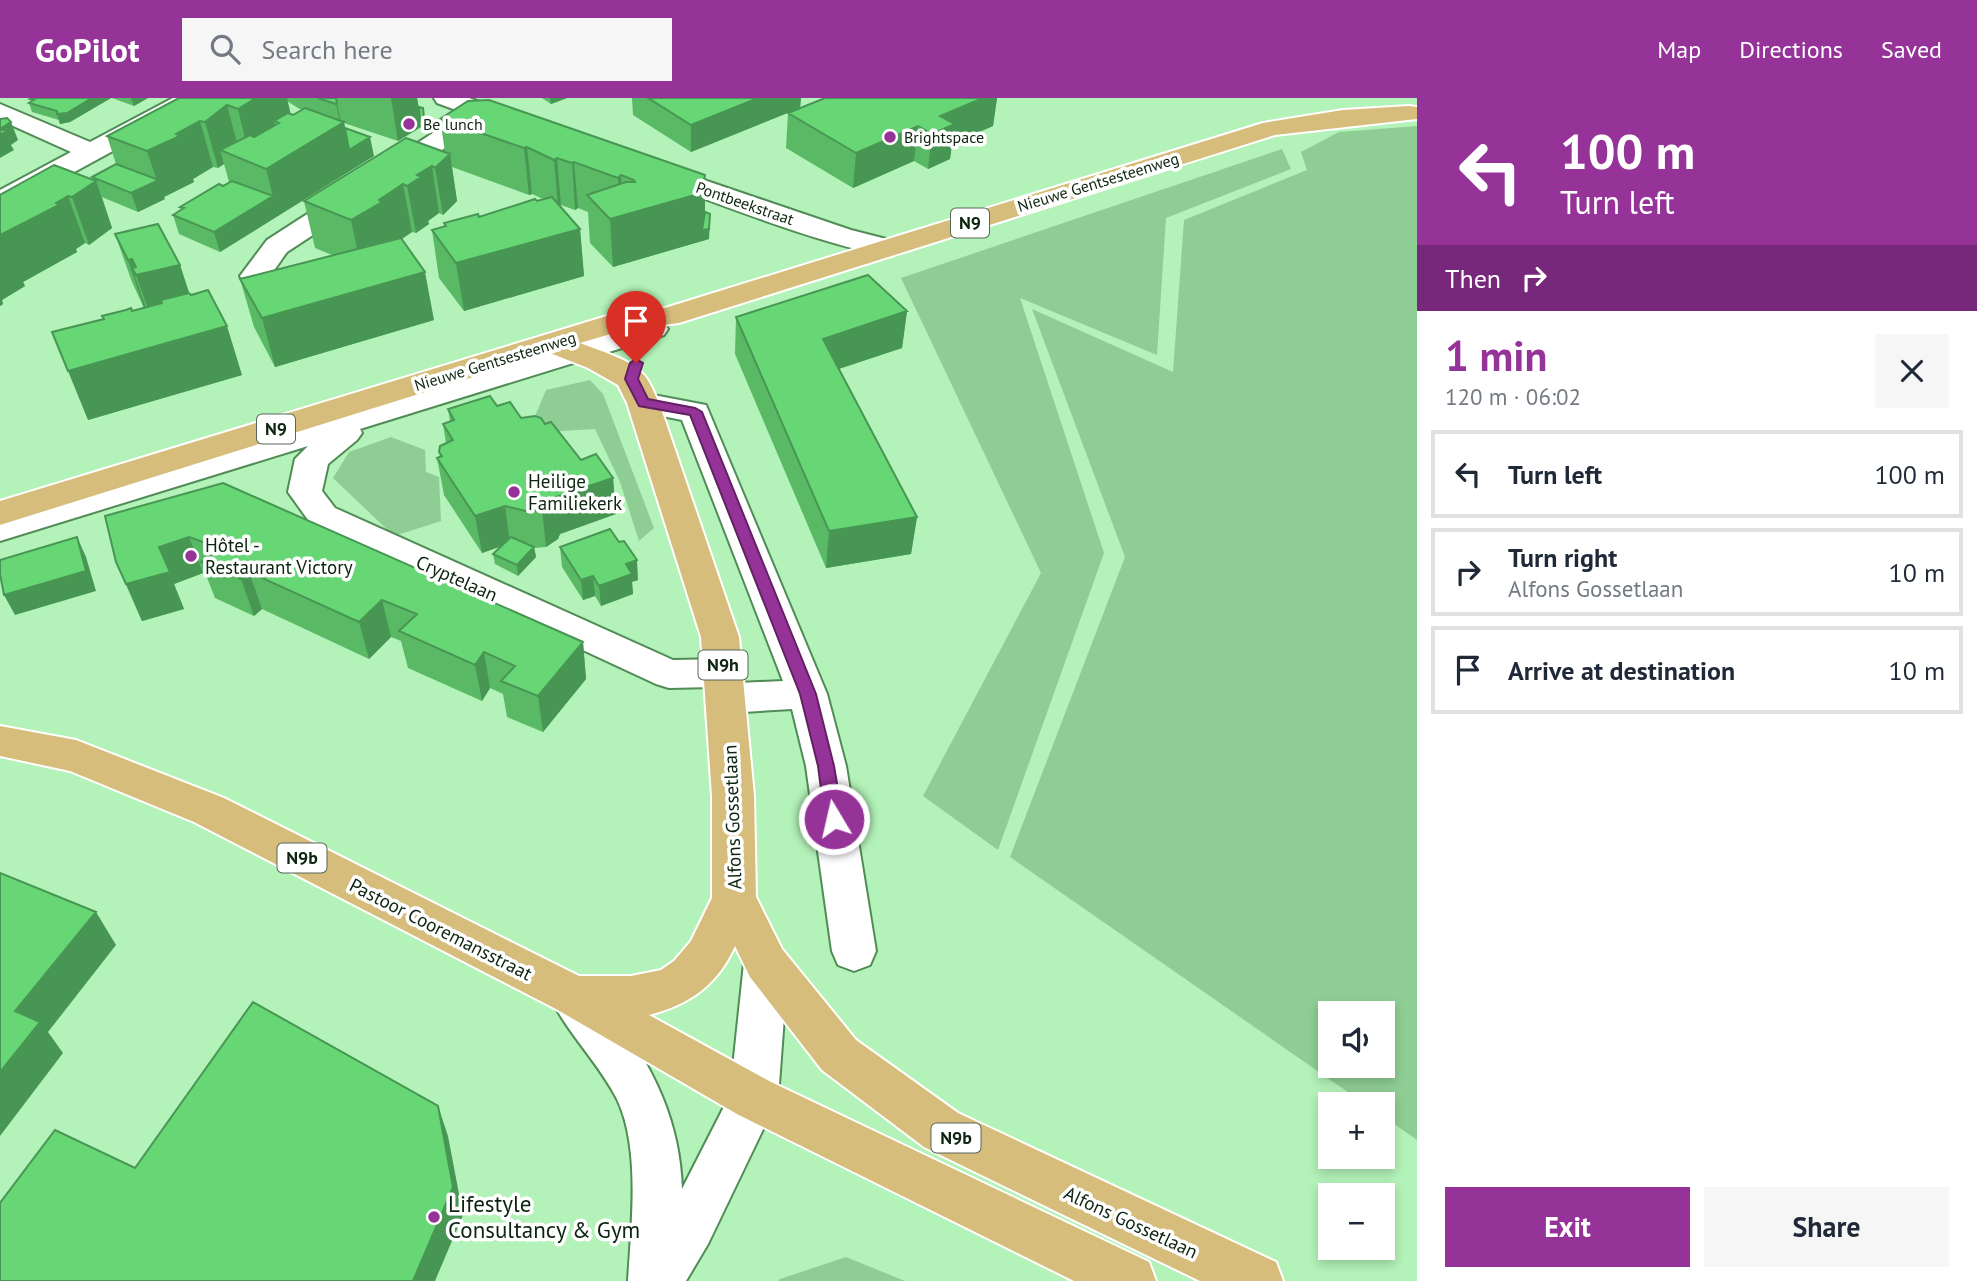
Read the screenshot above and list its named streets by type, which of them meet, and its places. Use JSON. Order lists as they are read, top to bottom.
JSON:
{
  "streets": {
    "main road": [
      "Nieuwe Gentsesteenweg",
      "N9",
      "N9h",
      "Alfons Gossetlaan",
      "N9b",
      "Pastoor Cooremansstraat"
    ],
    "street": ["Pontbeekstraat", "Cryptelaan"]
  },
  "crossings": [
    ["Nieuwe Gentsesteenweg", "Pontbeekstraat"],
    ["Nieuwe Gentsesteenweg", "N9"],
    ["N9", "Cryptelaan"],
    ["Cryptelaan", "Alfons Gossetlaan"],
    ["N9b", "Pastoor Cooremansstraat"]
  ],
  "places": [
    "Be lunch",
    "Brightspace",
    "Heilige Familiekerk",
    "Hôtel - Restaurant Victory",
    "Lifestyle Consultancy & Gym"
  ],
  "page": {
    "header": "GoPilot",
    "search": "Search here",
    "nav": ["Map", "Directions", "Saved"],
    "turn": ["100 m", "Turn left"],
    "then": "Then",
    "heading": ["1 min", "120 m · 06:02"],
    "list": [
      {
        "name": "Turn left",
        "value": "100 m"
      },
      {
        "name": "Turn right",
        "note": "Alfons Gossetlaan",
        "value": "10 m"
      },
      {
        "name": "Arrive at destination",
        "value": "10 m"
      }
    ],
    "map_buttons": ["+", "−"],
    "buttons": ["Exit", "Share"]
  }
}
